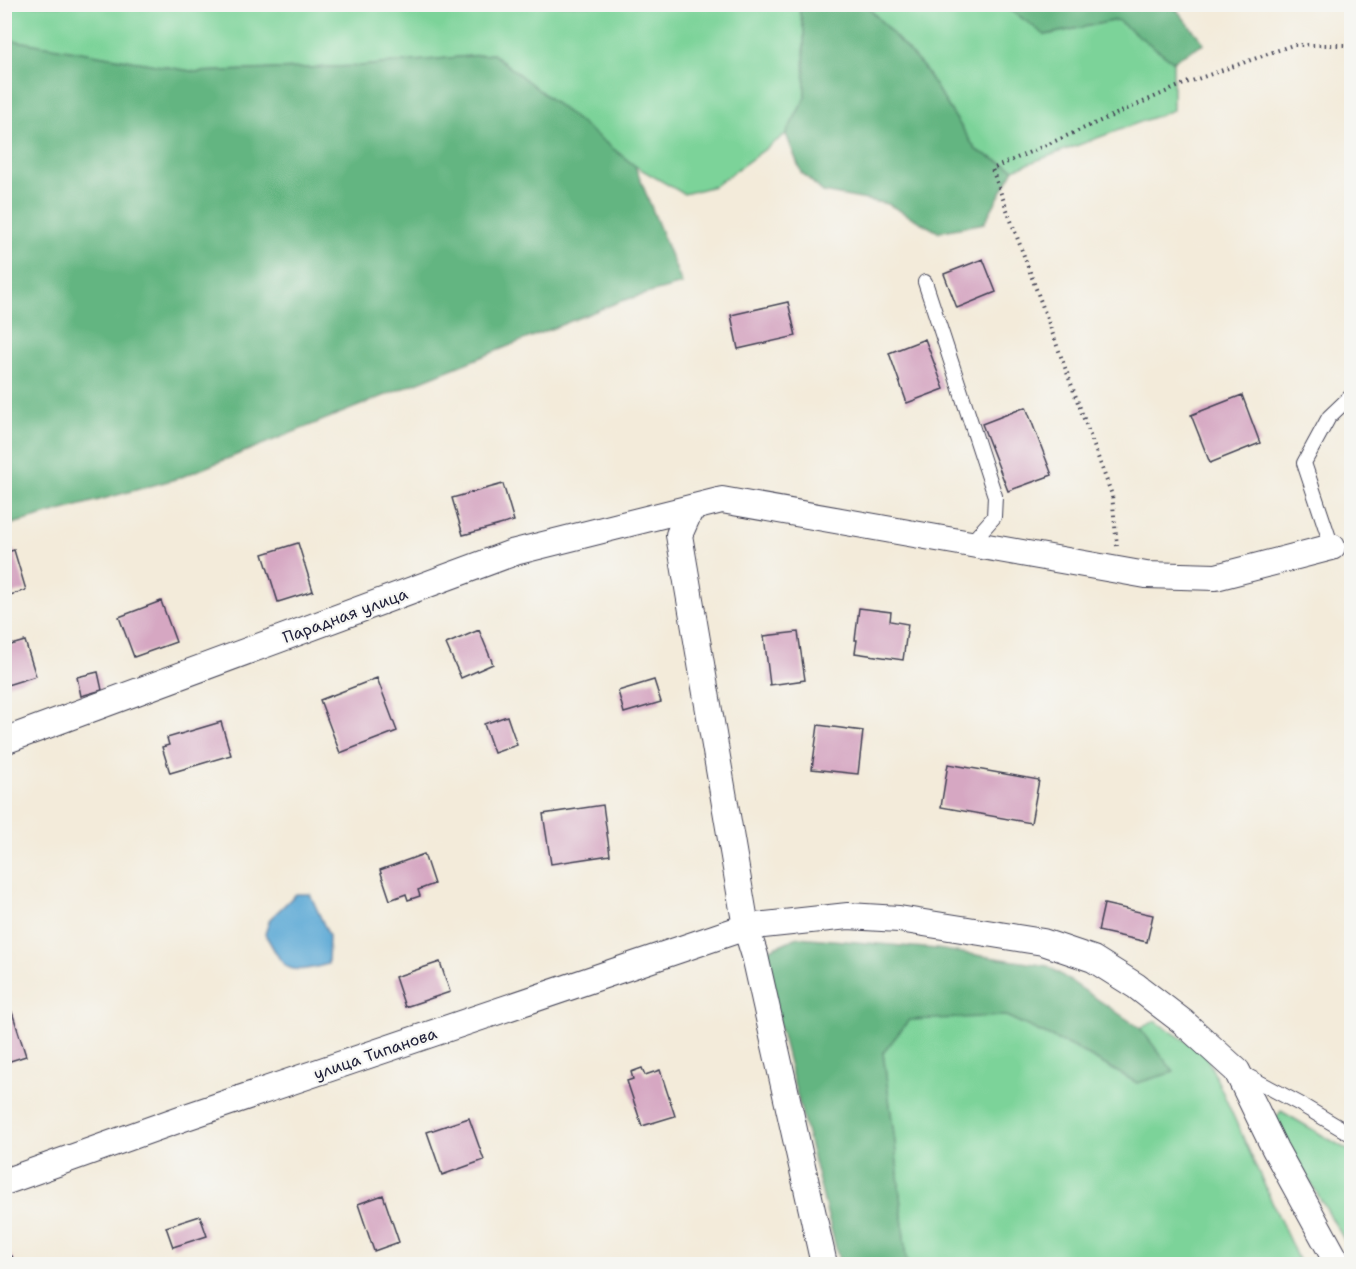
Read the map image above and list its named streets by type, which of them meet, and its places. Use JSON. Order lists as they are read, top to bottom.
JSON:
{
  "streets": {
    "street": ["Парадная улица", "улица Типанова"]
  }
}
